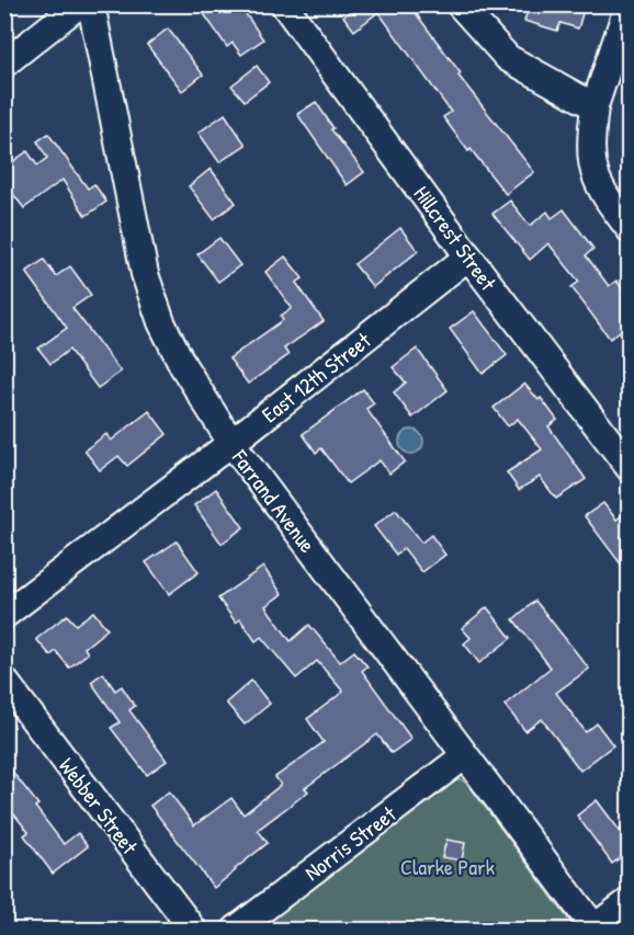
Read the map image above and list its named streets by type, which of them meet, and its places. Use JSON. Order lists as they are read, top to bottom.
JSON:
{
  "streets": {
    "street": [
      "Hillcrest Street",
      "East 12th Street",
      "Farrand Avenue",
      "Webber Street",
      "Norris Street"
    ]
  },
  "crossings": [
    ["Hillcrest Street", "East 12th Street"],
    ["East 12th Street", "Farrand Avenue"],
    ["Farrand Avenue", "Norris Street"]
  ],
  "parks": ["Clarke Park"]
}
